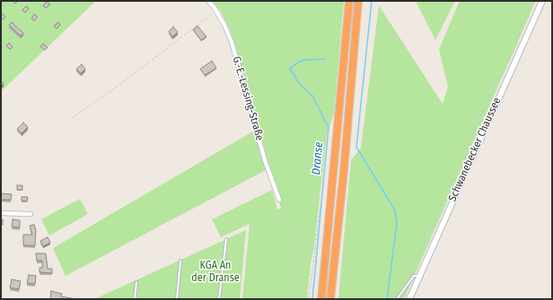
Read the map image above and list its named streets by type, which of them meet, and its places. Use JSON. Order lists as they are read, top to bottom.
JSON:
{
  "streets": {
    "main road": ["Schwanebecker Chaussee"],
    "street": ["G.-E.-Lessing-Straße"]
  },
  "water": ["Dranse"],
  "parks": ["KGA An der Dranse"]
}
